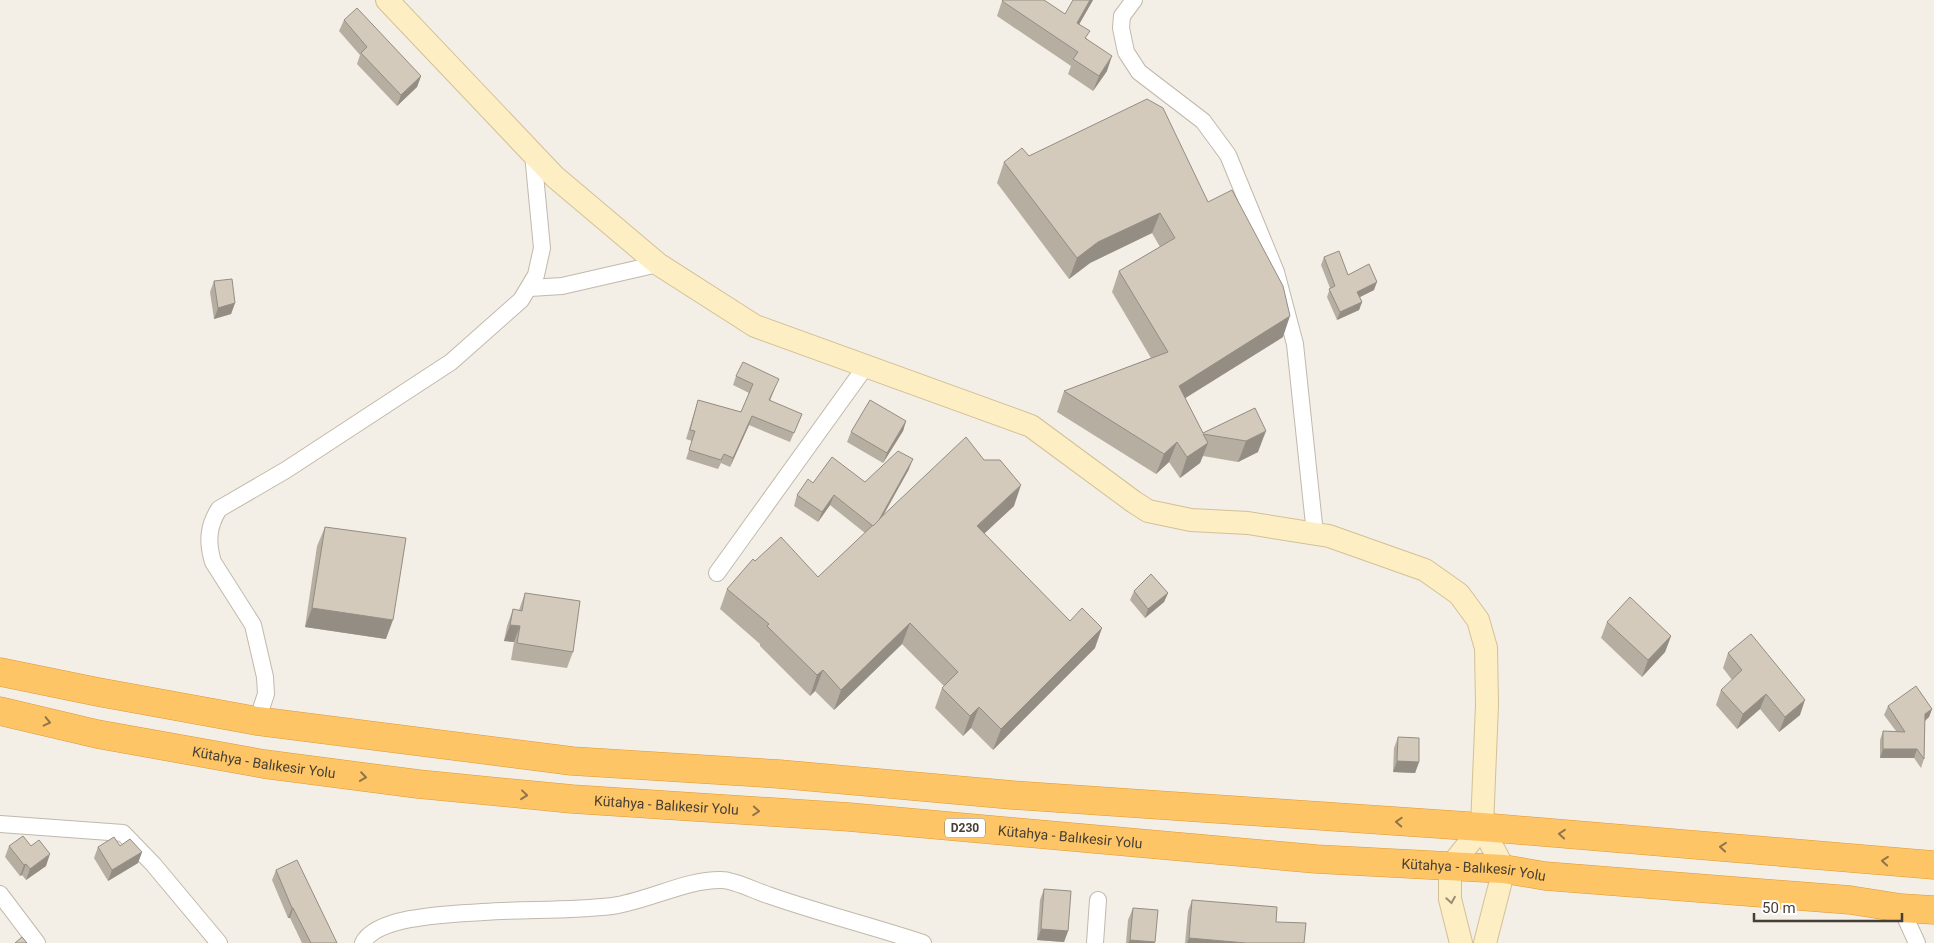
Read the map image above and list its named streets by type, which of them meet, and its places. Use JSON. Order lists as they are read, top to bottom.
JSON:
{
  "streets": {
    "highway": ["Kütahya - Balıkesir Yolu", "D230"]
  },
  "scale_bar": "50 m"
}
